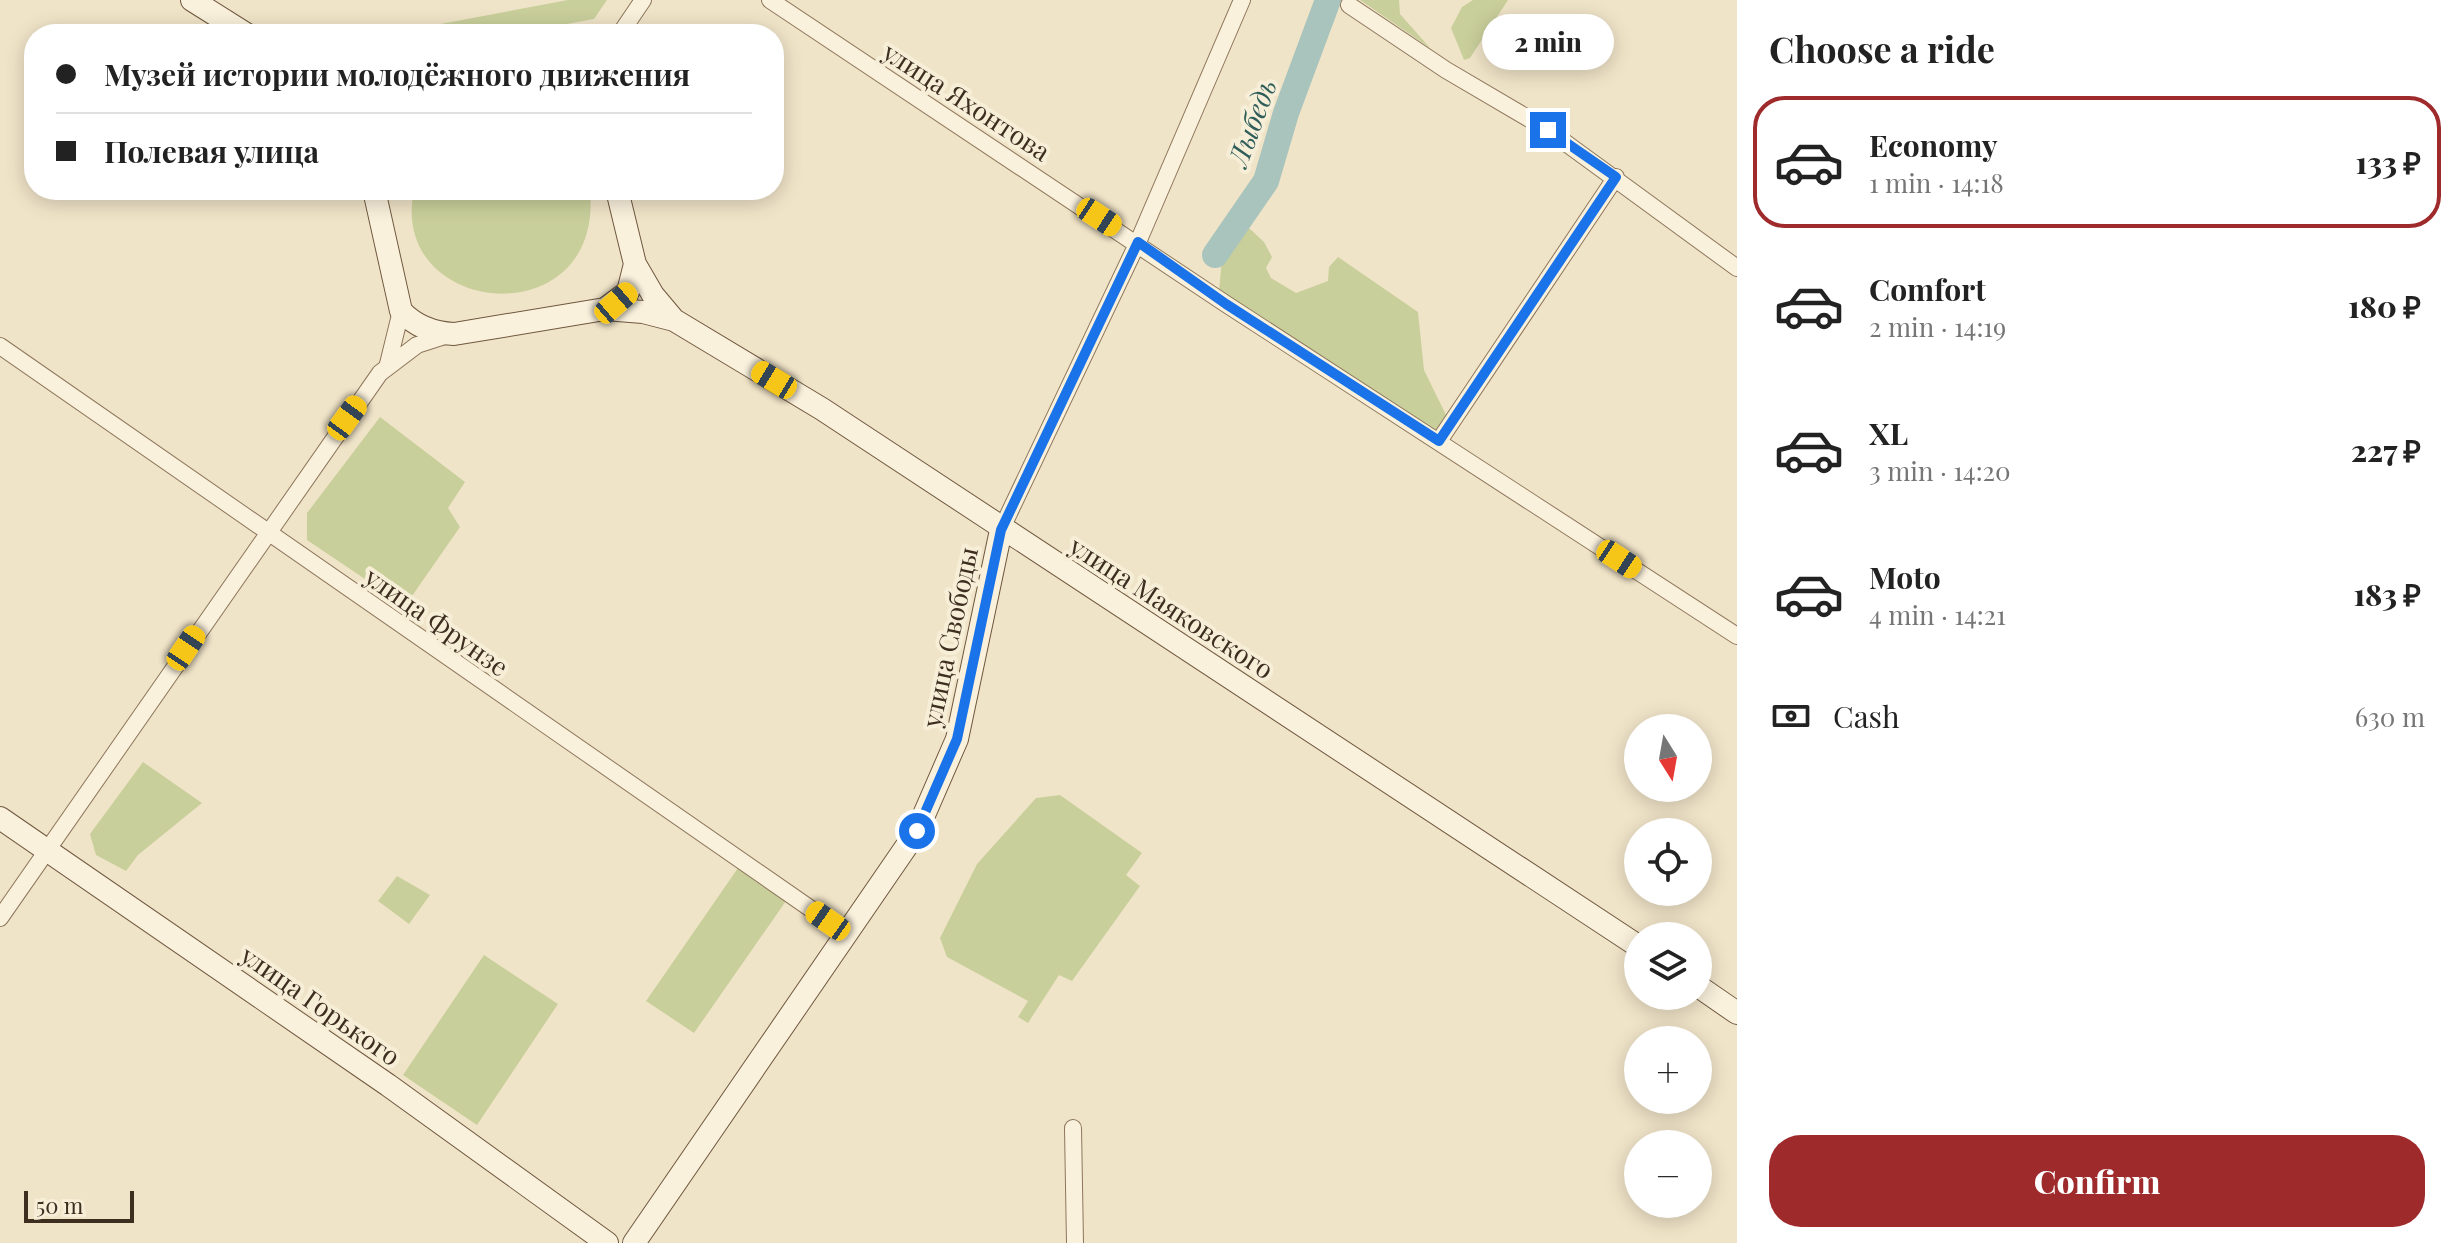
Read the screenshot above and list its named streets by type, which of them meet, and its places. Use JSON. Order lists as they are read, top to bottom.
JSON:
{
  "streets": {
    "street": [
      "улица Яхонтова",
      "улица Маяковского",
      "улица Фрунзе",
      "улица Свободы",
      "улица Горького"
    ]
  },
  "crossings": [
    ["улица Яхонтова", "улица Свободы"],
    ["улица Маяковского", "улица Свободы"],
    ["улица Фрунзе", "улица Свободы"]
  ],
  "water": ["Лыбедь"],
  "scale_bar": "50 m",
  "north": "bottom",
  "page": {
    "heading": "Choose a ride",
    "bubble": "2 min",
    "banner": ["Музей истории молодёжного движения", "Полевая улица"],
    "list": [
      {
        "name": "Economy",
        "note": "1 min · 14:18",
        "value": "133 ₽"
      },
      {
        "name": "Comfort",
        "note": "2 min · 14:19",
        "value": "180 ₽"
      },
      {
        "name": "XL",
        "note": "3 min · 14:20",
        "value": "227 ₽"
      },
      {
        "name": "Moto",
        "note": "4 min · 14:21",
        "value": "183 ₽"
      }
    ],
    "pay": ["Cash", "630 m"],
    "map_buttons": ["+", "−"],
    "buttons": "Confirm",
    "scale": "50 m"
  }
}
